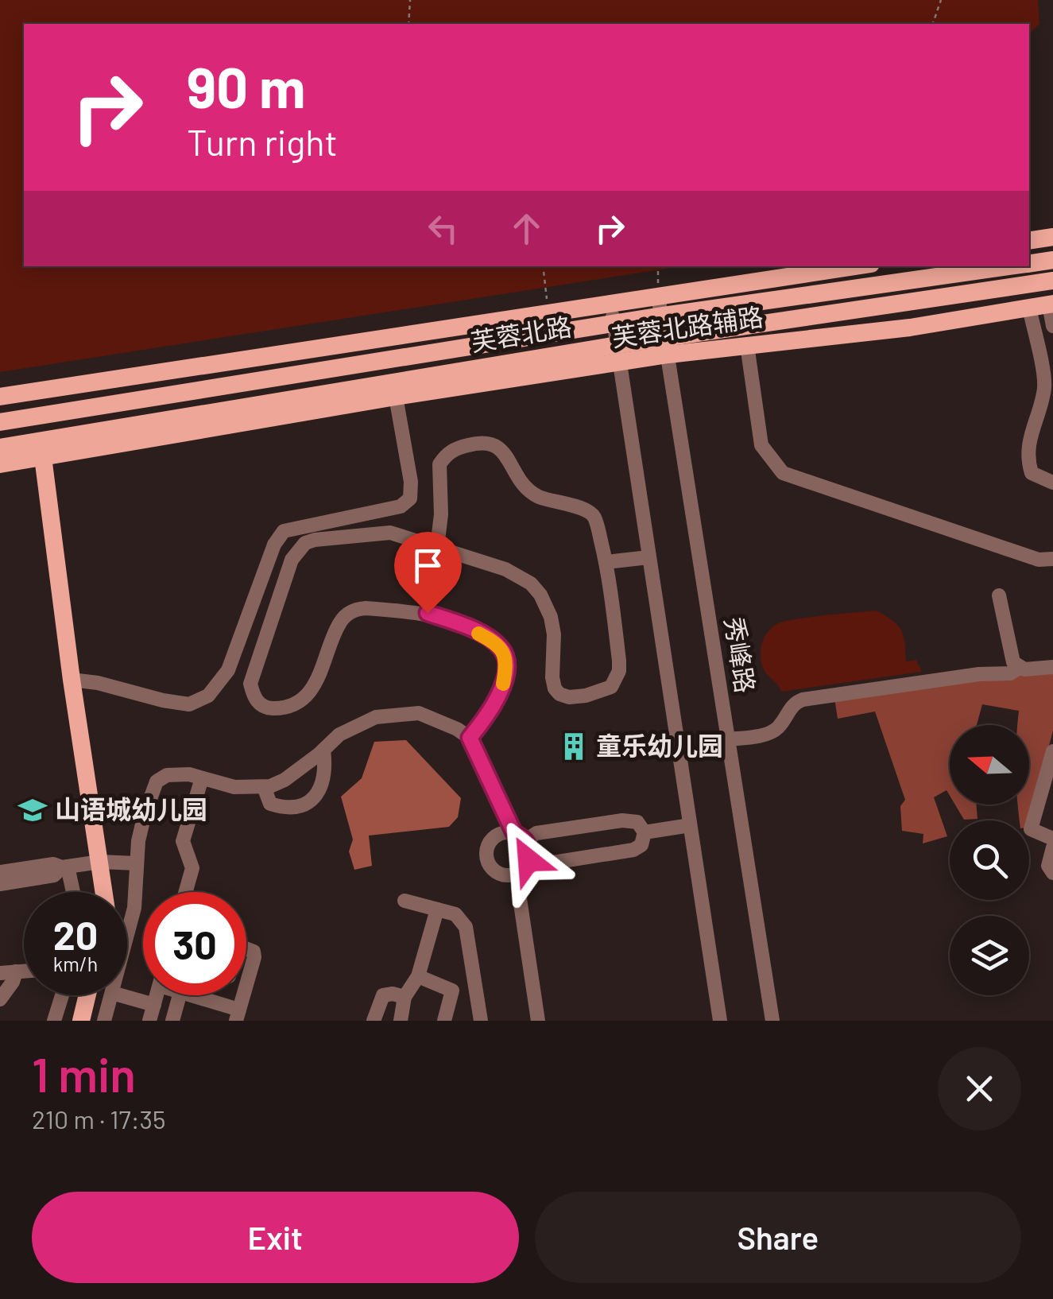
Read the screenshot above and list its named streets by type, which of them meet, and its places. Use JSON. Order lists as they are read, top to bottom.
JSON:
{
  "streets": {
    "main road": ["芙蓉北路辅路", "芙蓉北路"],
    "street": ["秀峰路"]
  },
  "crossings": [
    ["芙蓉北路辅路", "芙蓉北路"],
    ["芙蓉北路辅路", "秀峰路"],
    ["芙蓉北路", "秀峰路"]
  ],
  "places": {
    "building": ["童乐幼儿园"],
    "school or university": ["山语城幼儿园"]
  },
  "north": "left",
  "page": {
    "turn": ["90 m", "Turn right"],
    "speed": "20 km/h",
    "limit": "30",
    "heading": ["1 min", "210 m · 17:35"],
    "buttons": ["Exit", "Share"]
  }
}
